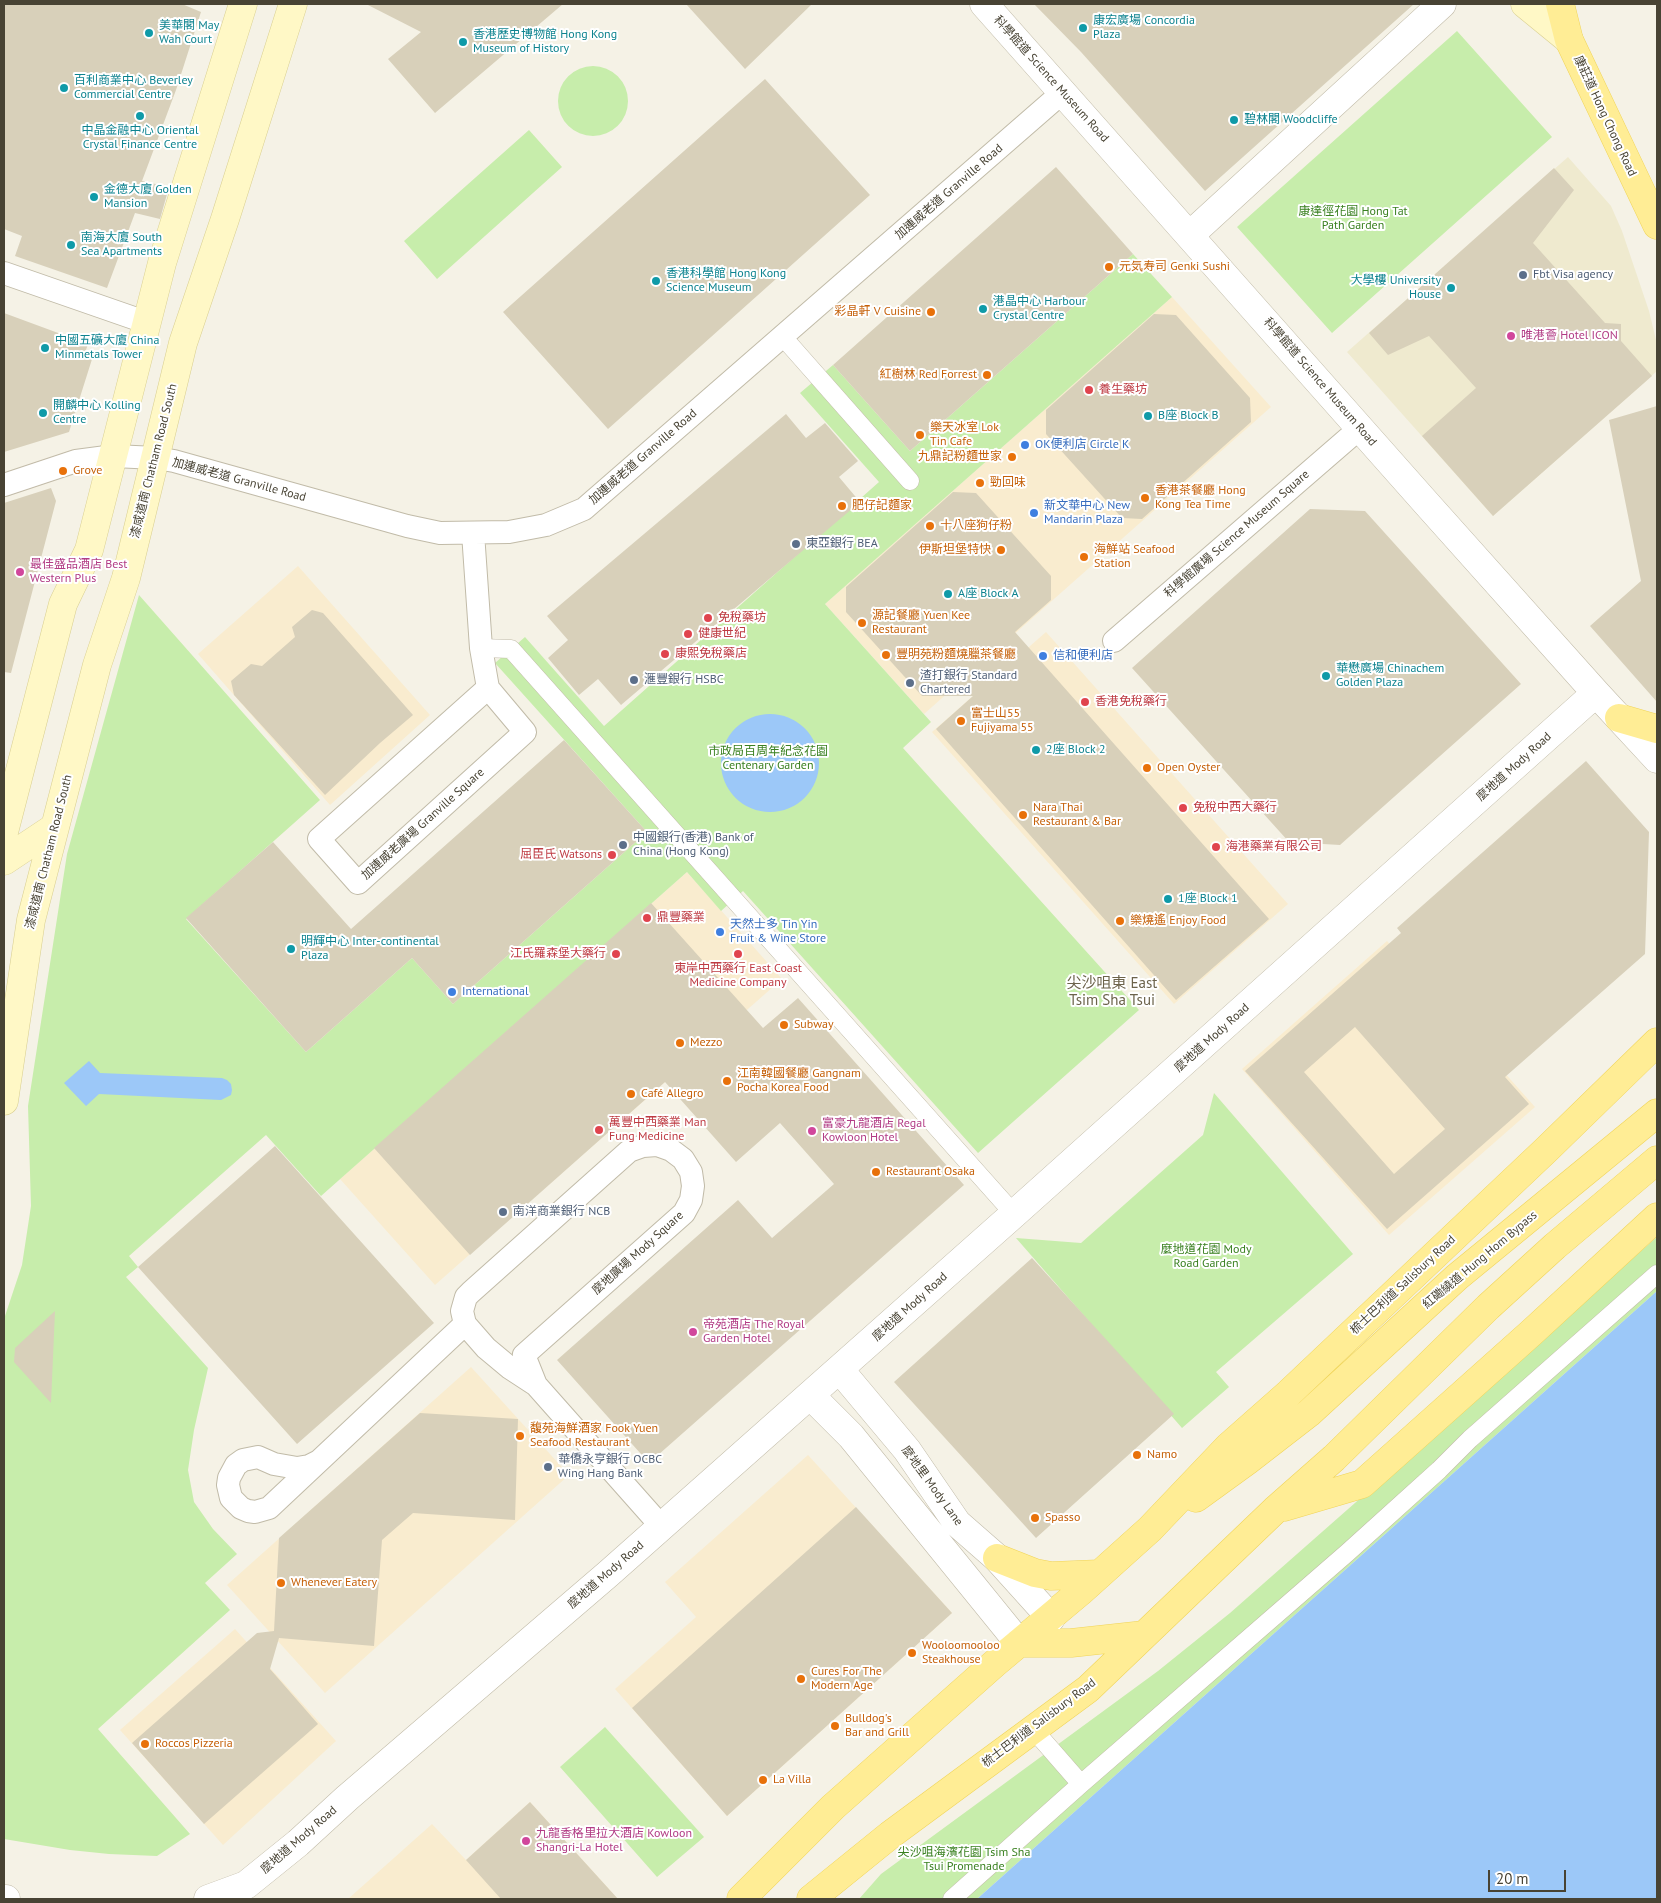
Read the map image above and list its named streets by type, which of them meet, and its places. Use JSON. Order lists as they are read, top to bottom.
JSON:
{
  "streets": {
    "main road": [
      "康莊道 Hong Chong Road",
      "漆咸道南 Chatham Road South",
      "紅磡繞道 Hung Hom Bypass",
      "梳士巴利道 Salisbury Road"
    ],
    "street": [
      "科學館道 Science Museum Road",
      "加連威老道 Granville Road",
      "科學館廣場 Science Museum Square",
      "麼地道 Mody Road",
      "加連威老廣場 Granville Square",
      "麼地廣場 Mody Square",
      "麼地里 Mody Lane"
    ]
  },
  "crossings": [
    ["科學館道 Science Museum Road", "加連威老道 Granville Road"],
    ["科學館道 Science Museum Road", "科學館廣場 Science Museum Square"],
    ["科學館道 Science Museum Road", "麼地道 Mody Road"],
    ["加連威老道 Granville Road", "漆咸道南 Chatham Road South"],
    ["麼地道 Mody Road", "麼地廣場 Mody Square"],
    ["麼地道 Mody Road", "麼地里 Mody Lane"],
    ["紅磡繞道 Hung Hom Bypass", "梳士巴利道 Salisbury Road"],
    ["梳士巴利道 Salisbury Road", "麼地里 Mody Lane"]
  ],
  "districts": ["尖沙咀東 East Tsim Sha Tsui"],
  "parks": [
    "康達徑花園 Hong Tat Path Garden",
    "市政局百周年紀念花園 Centenary Garden",
    "麼地道花園 Mody Road Garden",
    "尖沙咀海濱花園 Tsim Sha Tsui Promenade"
  ],
  "places": [
    "康宏廣場 Concordia Plaza",
    "美華閣 May Wah Court",
    "香港歷史博物館 Hong Kong Museum of History",
    "百利商業中心 Beverley Commercial Centre",
    "中晶金融中心 Oriental Crystal Finance Centre",
    "碧林閣 Woodcliffe",
    "金德大廈 Golden Mansion",
    "南海大廈 South Sea Apartments",
    "元気寿司 Genki Sushi",
    "Fbt Visa agency",
    "香港科學館 Hong Kong Science Museum",
    "大學樓 University House",
    "港晶中心 Harbour Crystal Centre",
    "彩晶軒 V Cuisine",
    "唯港薈 Hotel ICON",
    "中國五礦大廈 China Minmetals Tower",
    "紅樹林 Red Forrest",
    "養生藥坊",
    "開麟中心 Kolling Centre",
    "B座 Block B",
    "樂天冰室 Lok Tin Cafe",
    "OK便利店 Circle K",
    "九鼎記粉麵世家",
    "Grove",
    "勁回味",
    "香港茶餐廳 Hong Kong Tea Time",
    "肥仔記麵家",
    "新文華中心 New Mandarin Plaza",
    "十八座狗仔粉",
    "東亞銀行 BEA",
    "伊斯坦堡特快",
    "海鮮站 Seafood Station",
    "最佳盛品酒店 Best Western Plus",
    "A座 Block A",
    "免稅藥坊",
    "源記餐廳 Yuen Kee Restaurant",
    "健康世紀",
    "康熙免稅藥店",
    "豐明苑粉麵燒臘茶餐廳",
    "信和便利店",
    "華懋廣場 Chinachem Golden Plaza",
    "滙豐銀行 HSBC",
    "渣打銀行 Standard Chartered",
    "香港免稅藥行",
    "富士山55 Fujiyama 55",
    "2座 Block 2",
    "Open Oyster",
    "免稅中西大藥行",
    "Nara Thai Restaurant & Bar",
    "中國銀行(香港) Bank of China (Hong Kong)",
    "海港藥業有限公司",
    "屈臣氏 Watsons",
    "1座 Block 1",
    "鼎豐藥業",
    "樂燒遙 Enjoy Food",
    "天然士多 Tin Yin Fruit & Wine Store",
    "明輝中心 Inter-continental Plaza",
    "江氏羅森堡大藥行",
    "東岸中西藥行 East Coast Medicine Company",
    "International",
    "Subway",
    "Mezzo",
    "江南韓國餐廳 Gangnam Pocha Korea Food",
    "Café Allegro",
    "萬豐中西藥業 Man Fung Medicine",
    "富豪九龍酒店 Regal Kowloon Hotel",
    "Restaurant Osaka",
    "南洋商業銀行 NCB",
    "帝苑酒店 The Royal Garden Hotel",
    "馥苑海鮮酒家 Fook Yuen Seafood Restaurant",
    "Namo",
    "華僑永亨銀行 OCBC Wing Hang Bank",
    "Spasso",
    "Whenever Eatery",
    "Wooloomooloo Steakhouse",
    "Cures For The Modern Age",
    "Bulldog's Bar and Grill",
    "Roccos Pizzeria",
    "La Villa",
    "九龍香格里拉大酒店 Kowloon Shangri-La Hotel"
  ],
  "scale_bar": "20 m"
}
